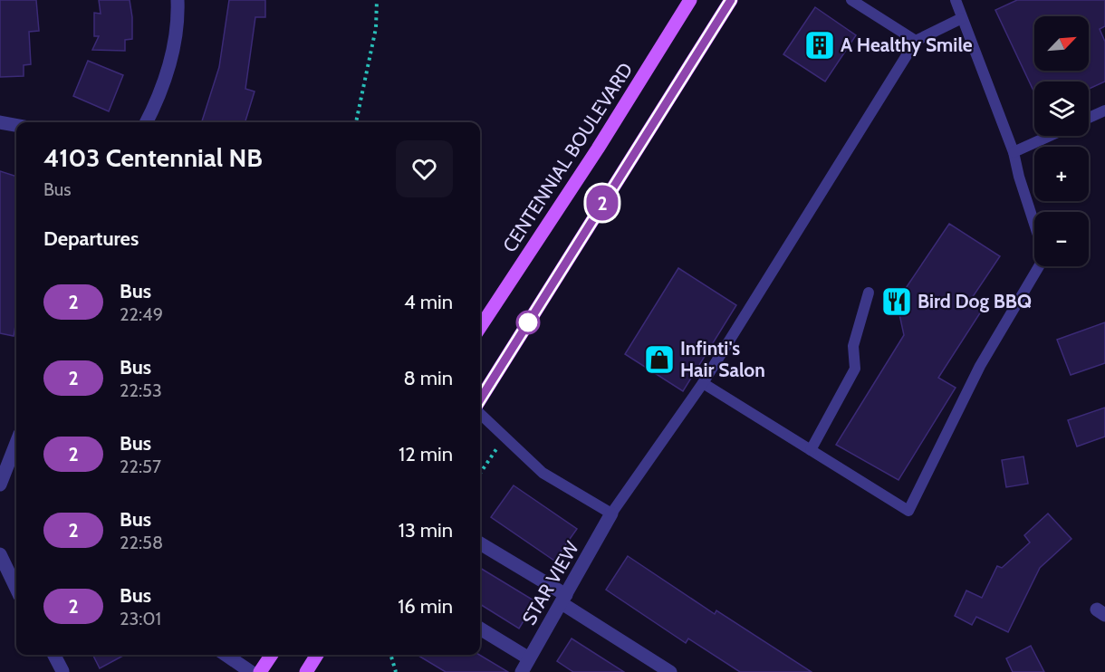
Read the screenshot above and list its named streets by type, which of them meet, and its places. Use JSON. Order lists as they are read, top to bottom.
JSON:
{
  "streets": {
    "main road": ["CENTENNIAL BOULEVARD"],
    "street": ["STAR VIEW"]
  },
  "places": {
    "building": ["A Healthy Smile"],
    "restaurant": ["Bird Dog BBQ"],
    "shop": ["Infinti's Hair Salon"]
  },
  "lines": ["bus line 2"],
  "north": "top right",
  "page": {
    "on_map": "2",
    "map_buttons": ["+", "−"],
    "heading": [
      ["4103 Centennial NB", "Bus"],
      "Departures"
    ],
    "list": [
      {
        "mark": "2",
        "name": "Bus",
        "note": "22:49",
        "value": "4 min"
      },
      {
        "mark": "2",
        "name": "Bus",
        "note": "22:53",
        "value": "8 min"
      },
      {
        "mark": "2",
        "name": "Bus",
        "note": "22:57",
        "value": "12 min"
      },
      {
        "mark": "2",
        "name": "Bus",
        "note": "22:58",
        "value": "13 min"
      },
      {
        "mark": "2",
        "name": "Bus",
        "note": "23:01",
        "value": "16 min"
      }
    ]
  }
}
